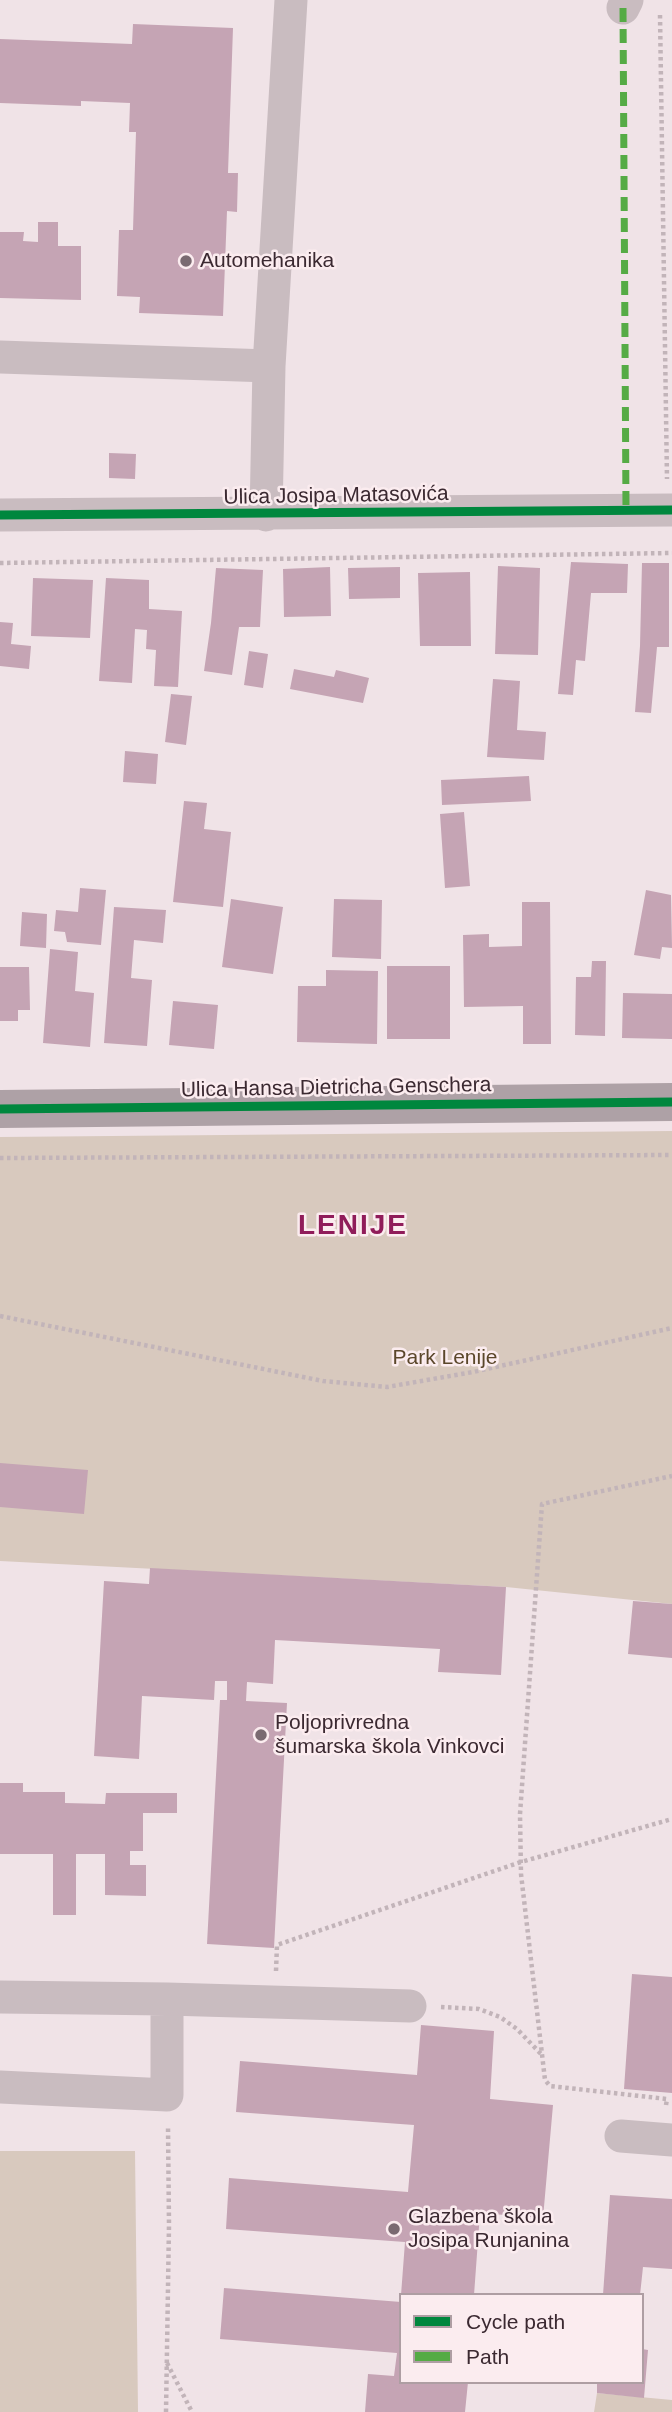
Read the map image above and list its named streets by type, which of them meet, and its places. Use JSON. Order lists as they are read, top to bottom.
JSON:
{
  "streets": {
    "main road": ["Ulica Hansa Dietricha Genschera"],
    "street": ["Ulica Josipa Matasovića"]
  },
  "districts": ["LENIJE"],
  "parks": ["Park Lenije"],
  "places": ["Automehanika", "Poljoprivredna šumarska škola Vinkovci", "Glazbena škola Josipa Runjanina"],
  "legend": ["Cycle path", "Path"]
}
